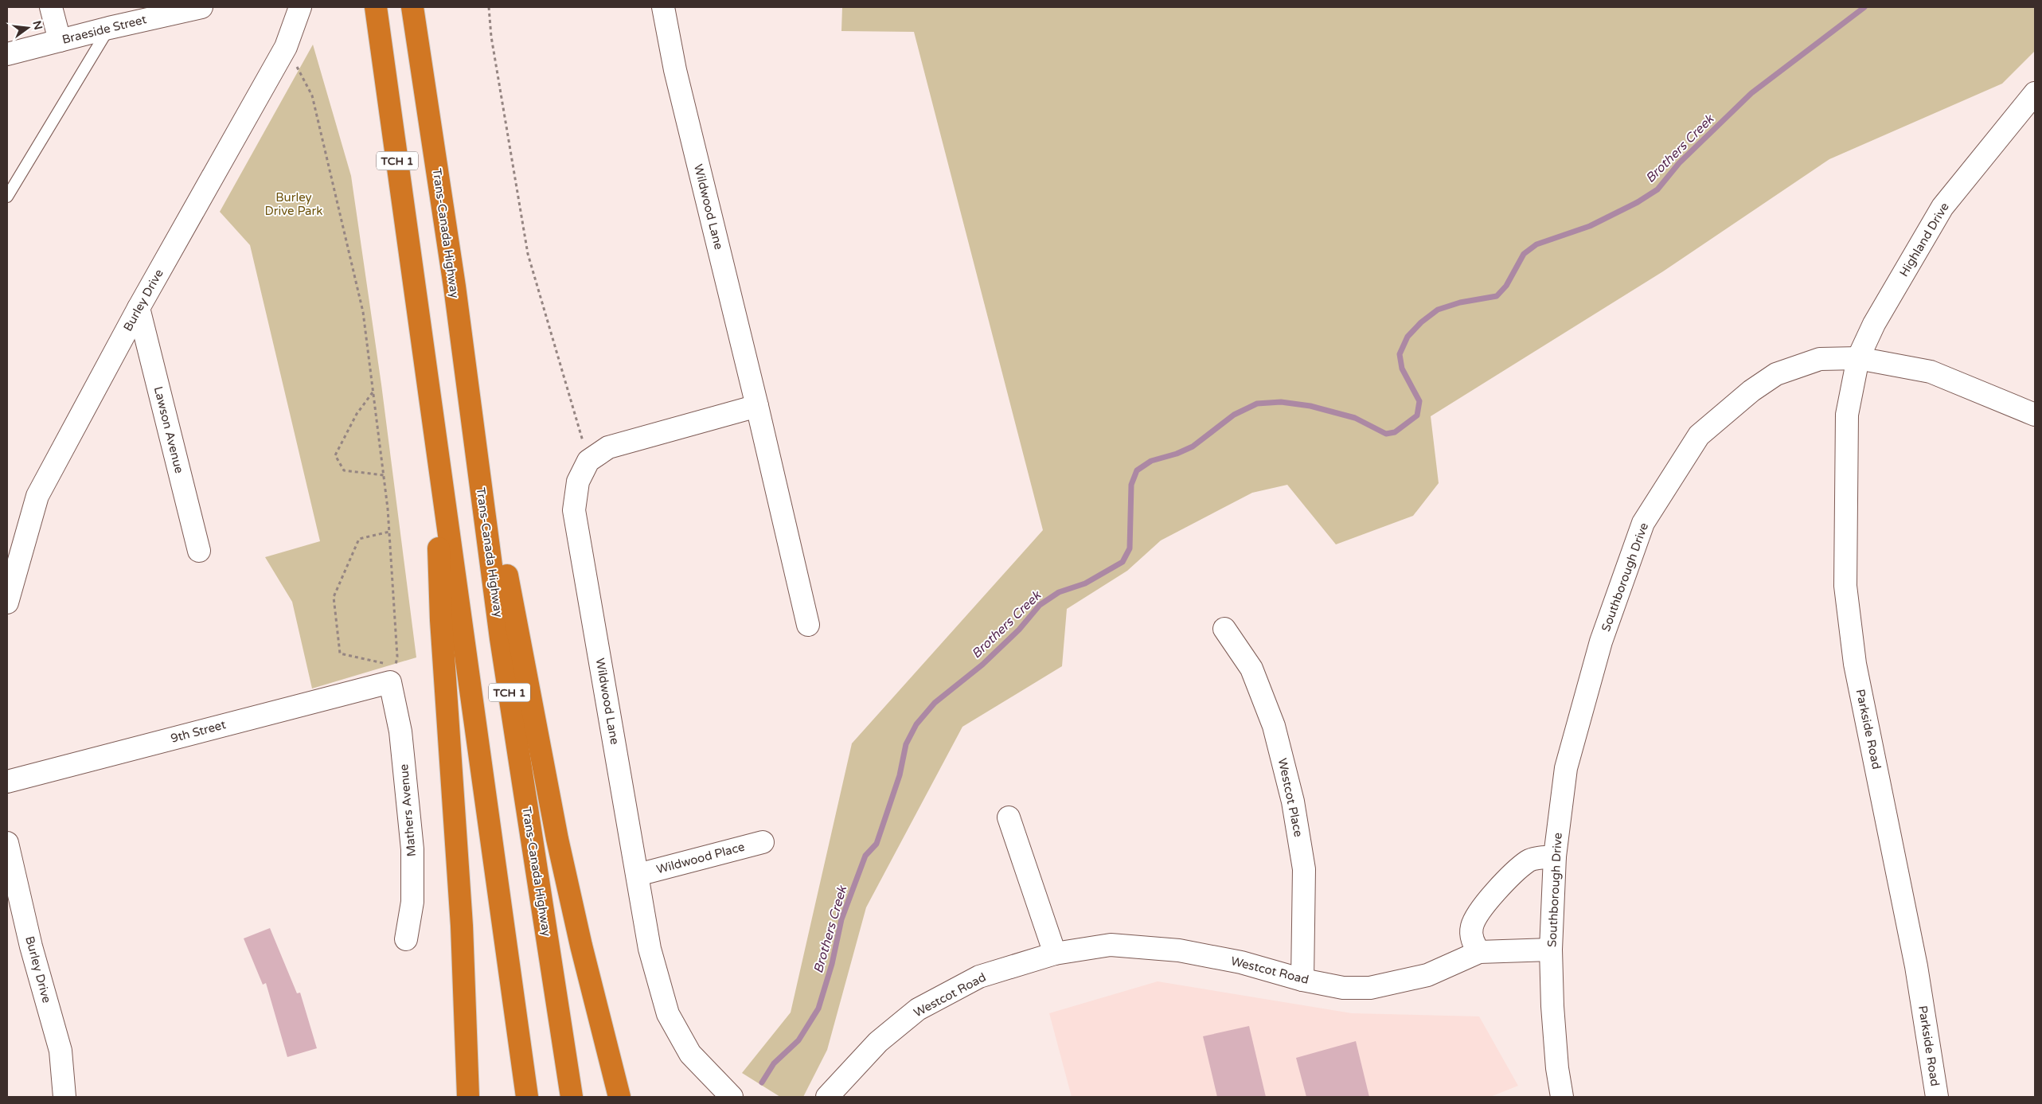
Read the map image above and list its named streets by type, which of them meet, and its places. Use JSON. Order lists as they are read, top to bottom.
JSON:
{
  "streets": {
    "highway": ["TCH 1", "Trans-Canada Highway"],
    "street": [
      "Braeside Street",
      "Wildwood Lane",
      "Highland Drive",
      "Burley Drive",
      "Lawson Avenue",
      "Southborough Drive",
      "Parkside Road",
      "9th Street",
      "Westcot Place",
      "Mathers Avenue",
      "Wildwood Place",
      "Westcot Road"
    ]
  },
  "crossings": [
    ["Wildwood Lane", "Wildwood Place"],
    ["Highland Drive", "Southborough Drive"],
    ["Highland Drive", "Parkside Road"],
    ["Burley Drive", "Lawson Avenue"],
    ["Southborough Drive", "Parkside Road"],
    ["Southborough Drive", "Westcot Road"],
    ["9th Street", "Mathers Avenue"],
    ["Westcot Place", "Westcot Road"]
  ],
  "water": ["Brothers Creek"],
  "parks": ["Burley Drive Park"],
  "north": "right"
}
